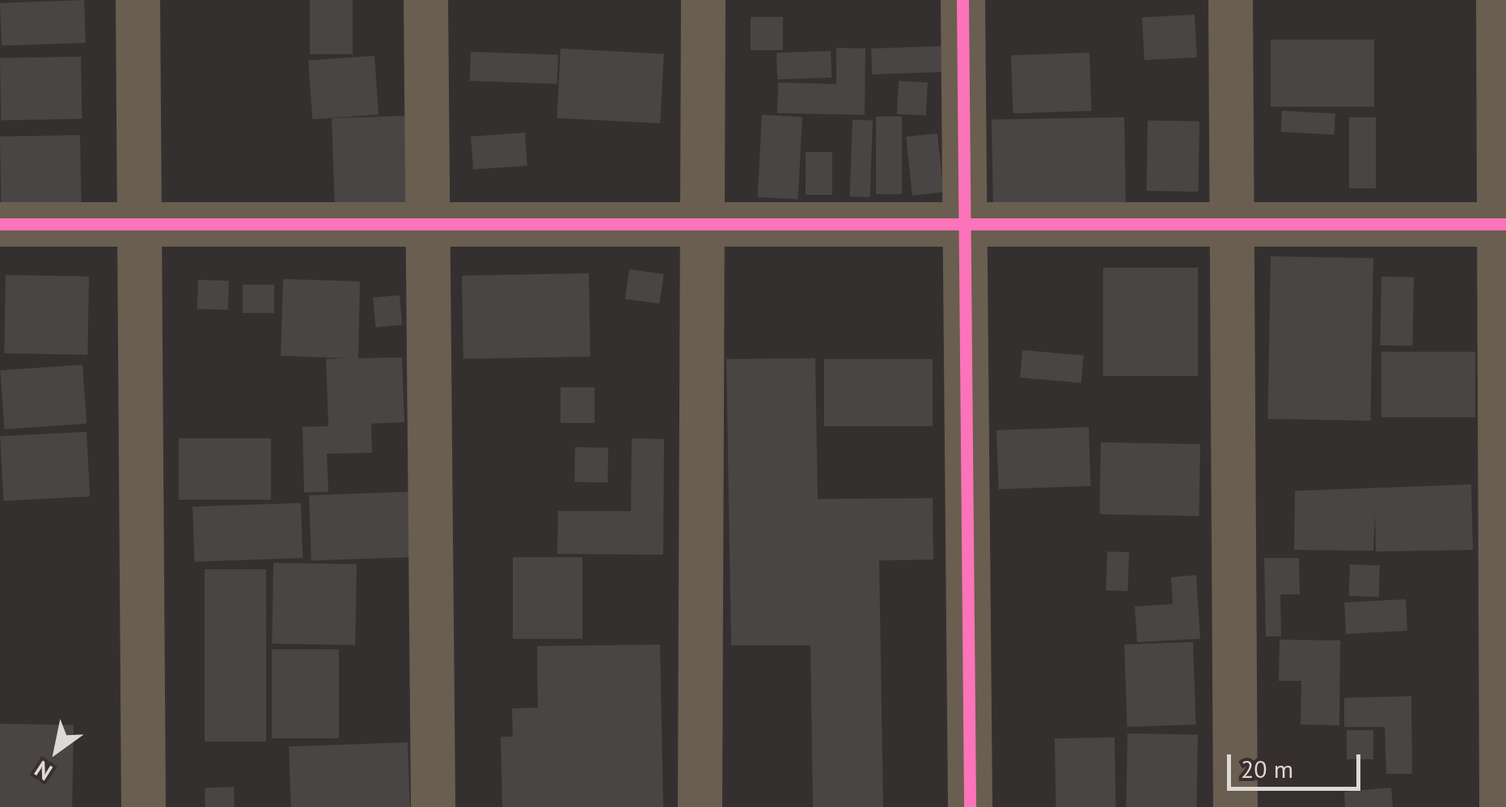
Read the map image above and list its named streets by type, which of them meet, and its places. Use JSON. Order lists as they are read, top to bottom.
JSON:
{
  "scale_bar": "20 m",
  "north": "bottom left"
}
